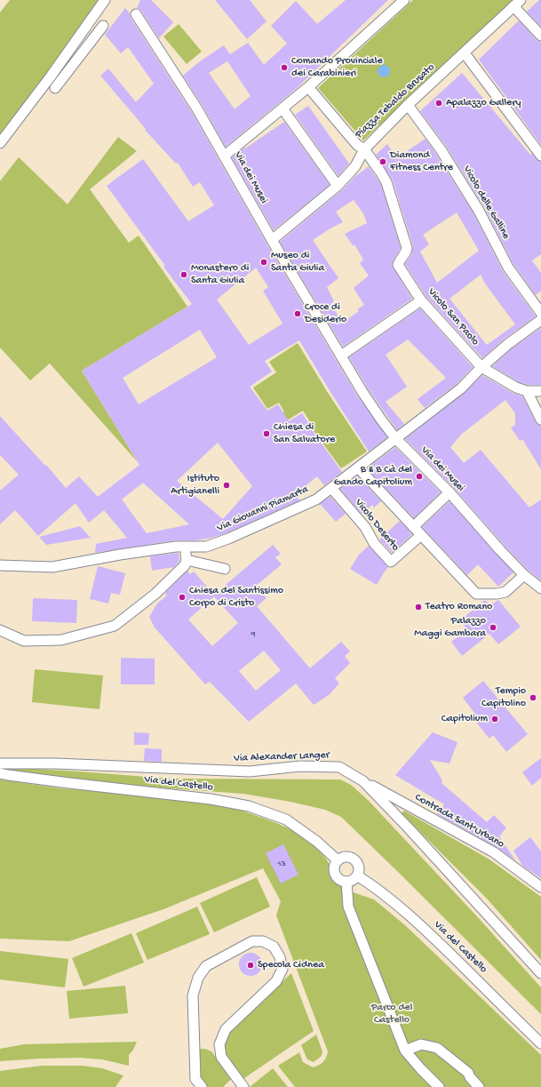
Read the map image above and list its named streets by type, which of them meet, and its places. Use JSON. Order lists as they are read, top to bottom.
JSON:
{
  "streets": {
    "street": [
      "Piazza Tebaldo Brusato",
      "Via dei Musei",
      "Vicolo delle Galline",
      "Vicolo San Paolo",
      "Via Giovanni Piamarta",
      "Vicolo Deserto",
      "Via Alexander Langer",
      "Via del Castello",
      "Contrada Sant'Urbano"
    ]
  },
  "crossings": [
    ["Piazza Tebaldo Brusato", "Vicolo delle Galline"],
    ["Piazza Tebaldo Brusato", "Vicolo San Paolo"],
    ["Via dei Musei", "Via Giovanni Piamarta"],
    ["Vicolo San Paolo", "Via Giovanni Piamarta"],
    ["Via Giovanni Piamarta", "Vicolo Deserto"],
    ["Via Alexander Langer", "Contrada Sant'Urbano"]
  ],
  "parks": ["Parco del Castello"],
  "places": [
    "Comando Provinciale dei Carabinieri",
    "Apalazzo Gallery",
    "Diamond Fitness Centre",
    "Museo di Santa Giulia",
    "Monastero di Santa Giulia",
    "Croce di Desiderio",
    "Chiesa di San Salvatore",
    "B & B Cà del Gando Capitolium",
    "Istituto Artigianelli",
    "Chiesa del Santissimo Corpo di Cristo",
    "Teatro Romano",
    "Palazzo Maggi Gambara",
    "Tempio Capitolino",
    "Capitolium",
    "Specola Cidnea"
  ],
  "house_numbers": ["9", "13"]
}
